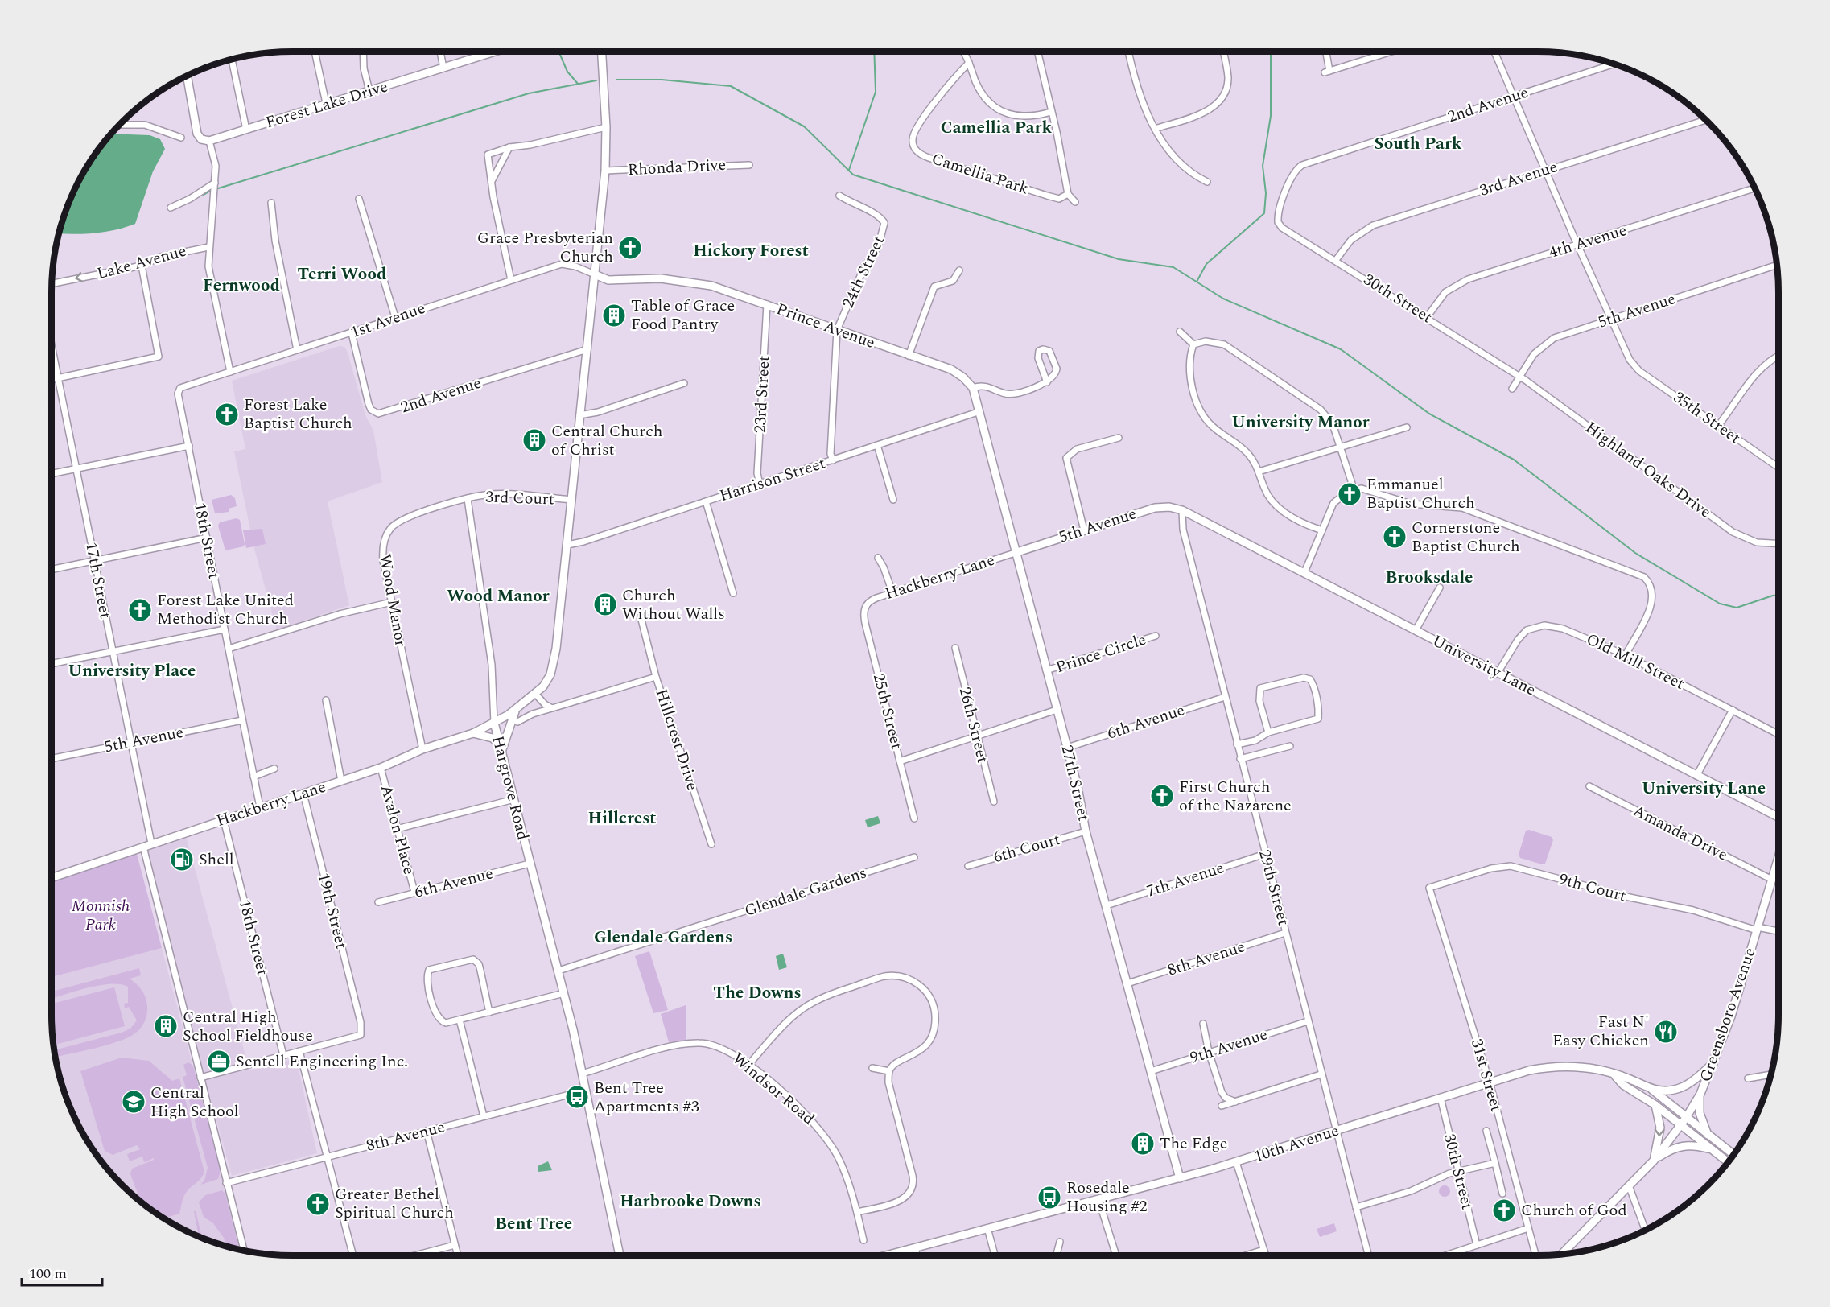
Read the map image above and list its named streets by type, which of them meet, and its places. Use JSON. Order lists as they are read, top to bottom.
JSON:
{
  "streets": {
    "main road": [
      "Forest Lake Drive",
      "5th Avenue",
      "Prince Avenue",
      "Hackberry Lane",
      "University Lane",
      "27th Street",
      "Hargrove Road",
      "Greensboro Avenue",
      "10th Avenue"
    ],
    "street": [
      "2nd Avenue",
      "Rhonda Drive",
      "Camellia Park",
      "3rd Avenue",
      "4th Avenue",
      "Lake Avenue",
      "24th Street",
      "30th Street",
      "1st Avenue",
      "23rd Street",
      "35th Street",
      "Highland Oaks Drive",
      "Harrison Street",
      "3rd Court",
      "18th Street",
      "17th Street",
      "Wood Manor",
      "Prince Circle",
      "Old Mill Street",
      "25th Street",
      "6th Avenue",
      "26th Street",
      "Hillcrest Drive",
      "Avalon Place",
      "Amanda Drive",
      "6th Court",
      "7th Avenue",
      "29th Street",
      "9th Court",
      "Glendale Gardens",
      "19th Street",
      "8th Avenue",
      "9th Avenue",
      "31st Street",
      "Windsor Road"
    ]
  },
  "crossings": [
    ["2nd Avenue", "30th Street"],
    ["2nd Avenue", "1st Avenue"],
    ["2nd Avenue", "Hargrove Road"],
    ["Rhonda Drive", "Hargrove Road"],
    ["3rd Avenue", "30th Street"],
    ["4th Avenue", "30th Street"],
    ["24th Street", "Prince Avenue"],
    ["24th Street", "Harrison Street"],
    ["30th Street", "5th Avenue"],
    ["30th Street", "Highland Oaks Drive"],
    ["30th Street", "10th Avenue"],
    ["5th Avenue", "35th Street"],
    ["5th Avenue", "Highland Oaks Drive"],
    ["5th Avenue", "18th Street"],
    ["5th Avenue", "Hackberry Lane"],
    ["5th Avenue", "17th Street"],
    ["5th Avenue", "University Lane"],
    ["5th Avenue", "27th Street"],
    ["5th Avenue", "29th Street"],
    ["1st Avenue", "Prince Avenue"],
    ["1st Avenue", "18th Street"],
    ["1st Avenue", "Hargrove Road"],
    ["Prince Avenue", "23rd Street"],
    ["Prince Avenue", "27th Street"],
    ["Prince Avenue", "Hargrove Road"],
    ["23rd Street", "Harrison Street"],
    ["Harrison Street", "27th Street"],
    ["Harrison Street", "Hargrove Road"],
    ["3rd Court", "Wood Manor"],
    ["3rd Court", "Hargrove Road"],
    ["18th Street", "Hackberry Lane"],
    ["Hackberry Lane", "17th Street"],
    ["Hackberry Lane", "Wood Manor"],
    ["Hackberry Lane", "25th Street"],
    ["Hackberry Lane", "27th Street"],
    ["Hackberry Lane", "Hargrove Road"],
    ["Hackberry Lane", "Avalon Place"],
    ["Hackberry Lane", "19th Street"],
    ["Prince Circle", "27th Street"],
    ["Old Mill Street", "University Lane"],
    ["University Lane", "29th Street"],
    ["6th Avenue", "27th Street"],
    ["6th Avenue", "Hargrove Road"],
    ["6th Avenue", "Avalon Place"],
    ["6th Avenue", "29th Street"],
    ["27th Street", "6th Court"],
    ["27th Street", "7th Avenue"],
    ["27th Street", "8th Avenue"],
    ["27th Street", "9th Avenue"],
    ["27th Street", "10th Avenue"],
    ["Hargrove Road", "Glendale Gardens"],
    ["Hargrove Road", "8th Avenue"],
    ["Hargrove Road", "Windsor Road"],
    ["Amanda Drive", "Greensboro Avenue"],
    ["7th Avenue", "29th Street"],
    ["29th Street", "8th Avenue"],
    ["29th Street", "9th Avenue"],
    ["29th Street", "10th Avenue"],
    ["9th Court", "Greensboro Avenue"],
    ["9th Court", "31st Street"],
    ["31st Street", "10th Avenue"]
  ],
  "one_way": ["Lake Avenue"],
  "districts": [
    "Camellia Park",
    "South Park",
    "Hickory Forest",
    "Terri Wood",
    "Fernwood",
    "University Manor",
    "Brooksdale",
    "Wood Manor",
    "University Place",
    "University Lane",
    "Hillcrest",
    "Glendale Gardens",
    "The Downs",
    "Harbrooke Downs",
    "Bent Tree"
  ],
  "parks": ["Monnish Park"],
  "places": {
    "church": [
      "Grace Presbyterian Church",
      "Forest Lake Baptist Church",
      "Emmanuel Baptist Church",
      "Cornerstone Baptist Church",
      "Forest Lake United Methodist Church",
      "First Church of the Nazarene",
      "Greater Bethel Spiritual Church",
      "Church of God"
    ],
    "building": [
      "Table of Grace Food Pantry",
      "Central Church of Christ",
      "Church Without Walls",
      "Central High School Fieldhouse",
      "The Edge"
    ],
    "fuel station": ["Shell"],
    "restaurant": ["Fast N' Easy Chicken"],
    "office": ["Sentell Engineering Inc."],
    "bus stop": ["Bent Tree Apartments #3", "Rosedale Housing #2"],
    "school or university": ["Central High School"]
  },
  "scale_bar": "100 m"
}
